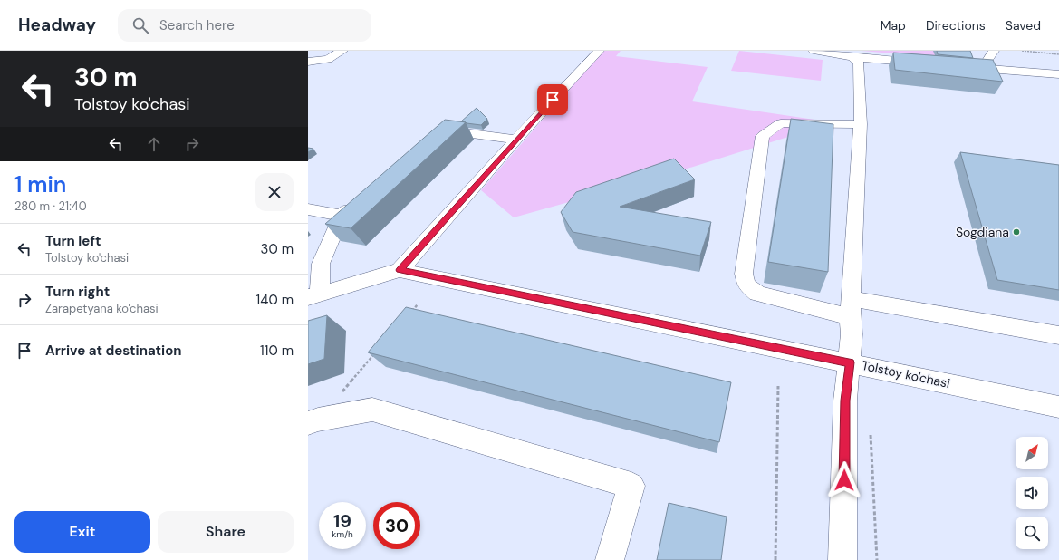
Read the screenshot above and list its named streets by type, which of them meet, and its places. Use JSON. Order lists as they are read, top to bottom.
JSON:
{
  "streets": {
    "street": ["Tolstoy ko'chasi"]
  },
  "places": ["Sogdiana"],
  "north": "top right",
  "page": {
    "header": "Headway",
    "search": "Search here",
    "nav": ["Map", "Directions", "Saved"],
    "turn": ["30 m", "Tolstoy ko'chasi"],
    "heading": ["1 min", "280 m · 21:40"],
    "list": [
      {
        "name": "Turn left",
        "note": "Tolstoy ko'chasi",
        "value": "30 m"
      },
      {
        "name": "Turn right",
        "note": "Zarapetyana ko'chasi",
        "value": "140 m"
      },
      {
        "name": "Arrive at destination",
        "value": "110 m"
      }
    ],
    "speed": "19 km/h",
    "limit": "30",
    "buttons": ["Exit", "Share"]
  }
}
